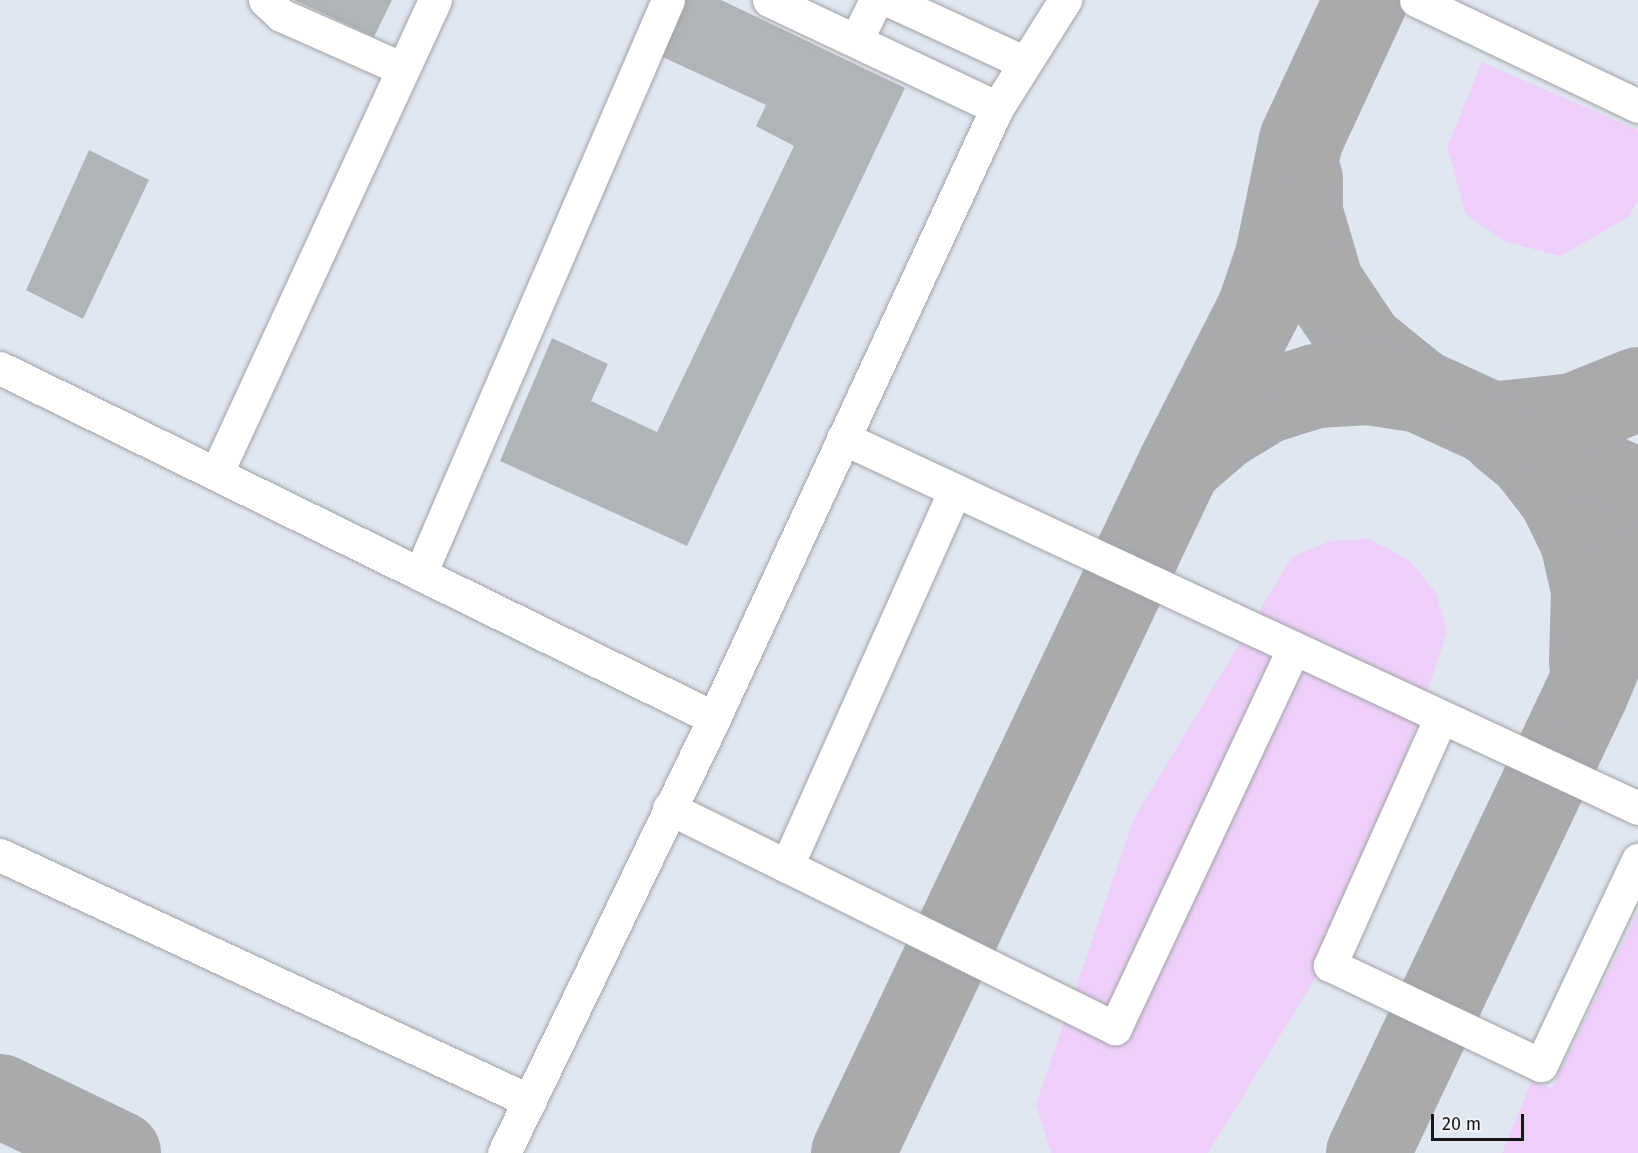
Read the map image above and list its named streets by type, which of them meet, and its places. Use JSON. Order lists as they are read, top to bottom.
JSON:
{
  "scale_bar": "20 m"
}
